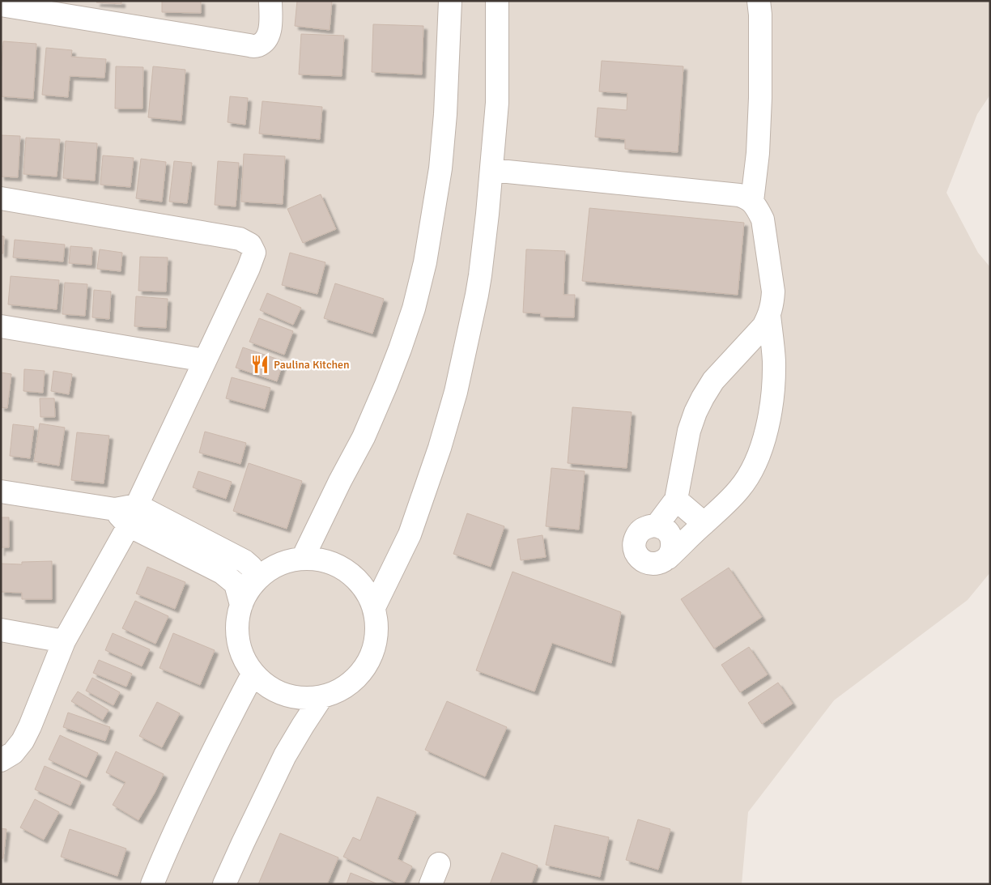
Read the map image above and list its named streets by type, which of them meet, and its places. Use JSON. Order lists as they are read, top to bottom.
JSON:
{
  "places": {
    "restaurant": ["Paulina Kitchen"]
  }
}
